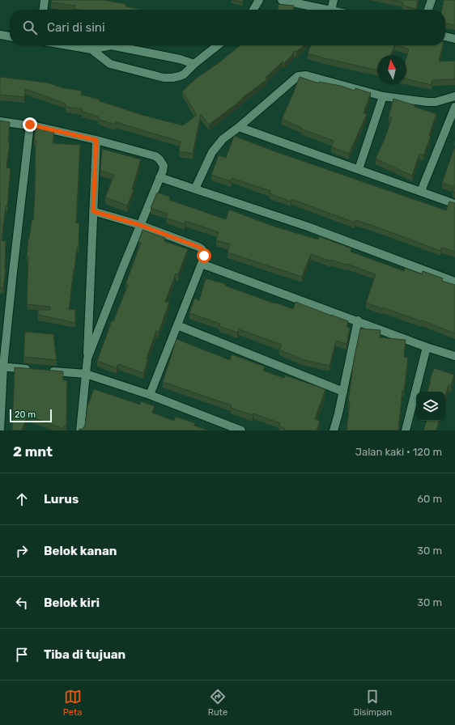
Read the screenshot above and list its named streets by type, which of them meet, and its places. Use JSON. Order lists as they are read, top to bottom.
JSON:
{
  "scale_bar": "20 m",
  "north": "top",
  "page": {
    "search": "Cari di sini",
    "scale": "20 m",
    "heading": ["2 mnt", "Jalan kaki · 120 m"],
    "list": [
      ["Lurus", "60 m"],
      ["Belok kanan", "30 m"],
      ["Belok kiri", "30 m"],
      "Tiba di tujuan"
    ],
    "nav": ["Peta", "Rute", "Disimpan"]
  }
}
